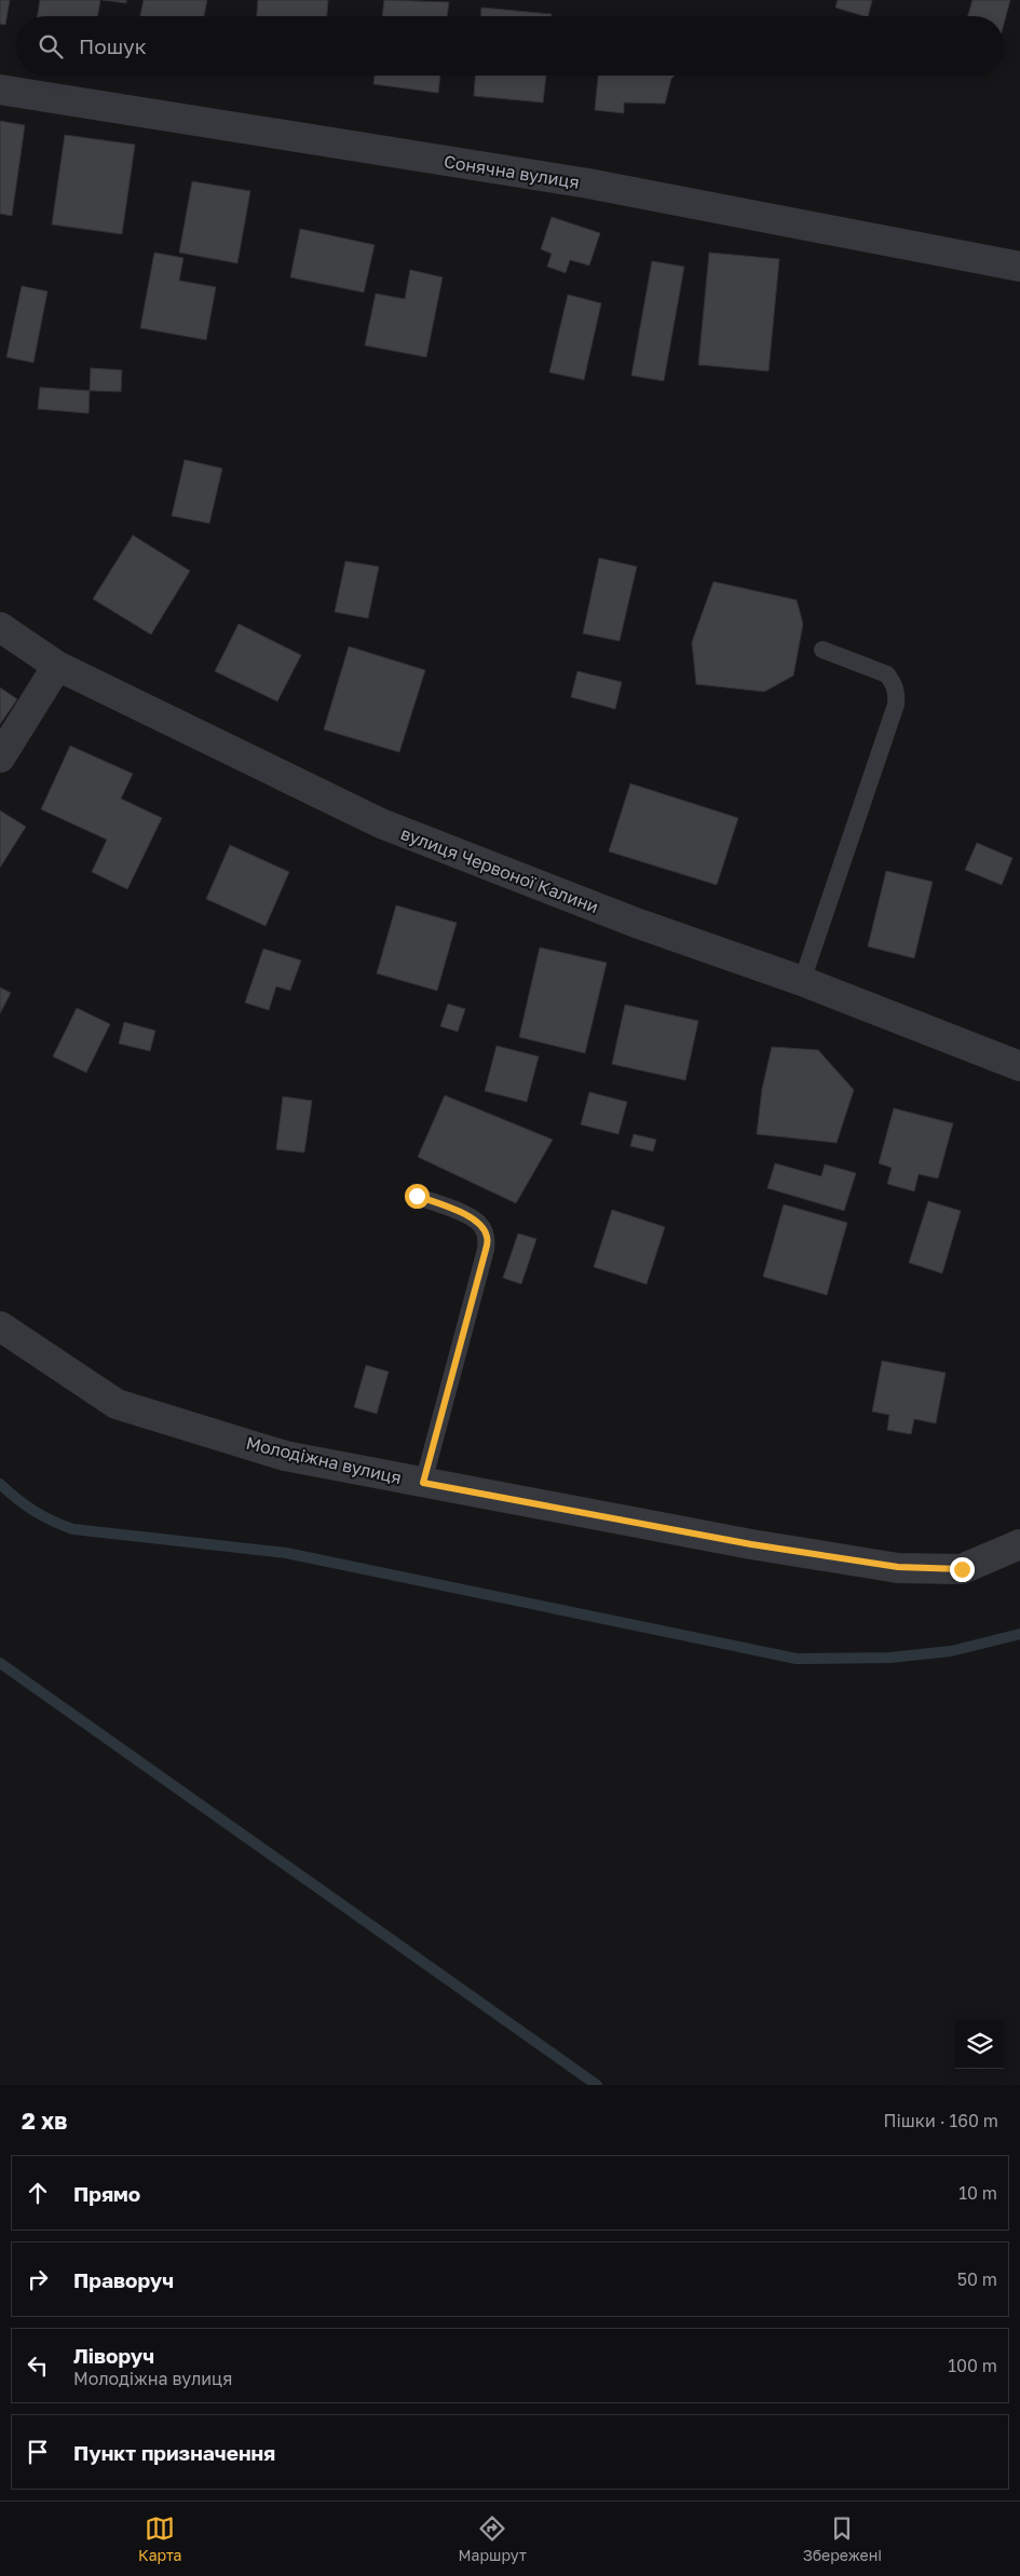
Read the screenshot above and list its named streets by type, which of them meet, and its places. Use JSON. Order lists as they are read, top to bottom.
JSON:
{
  "streets": {
    "street": ["Сонячна вулиця", "вулиця Червоної Калини", "Молодіжна вулиця"]
  },
  "page": {
    "search": "Пошук",
    "heading": ["2 хв", "Пішки · 160 m"],
    "list": [
      ["Прямо", "10 m"],
      ["Праворуч", "50 m"],
      ["Ліворуч", "Молодіжна вулиця", "100 m"],
      "Пункт призначення"
    ],
    "nav": ["Карта", "Маршрут", "Збережені"]
  }
}
